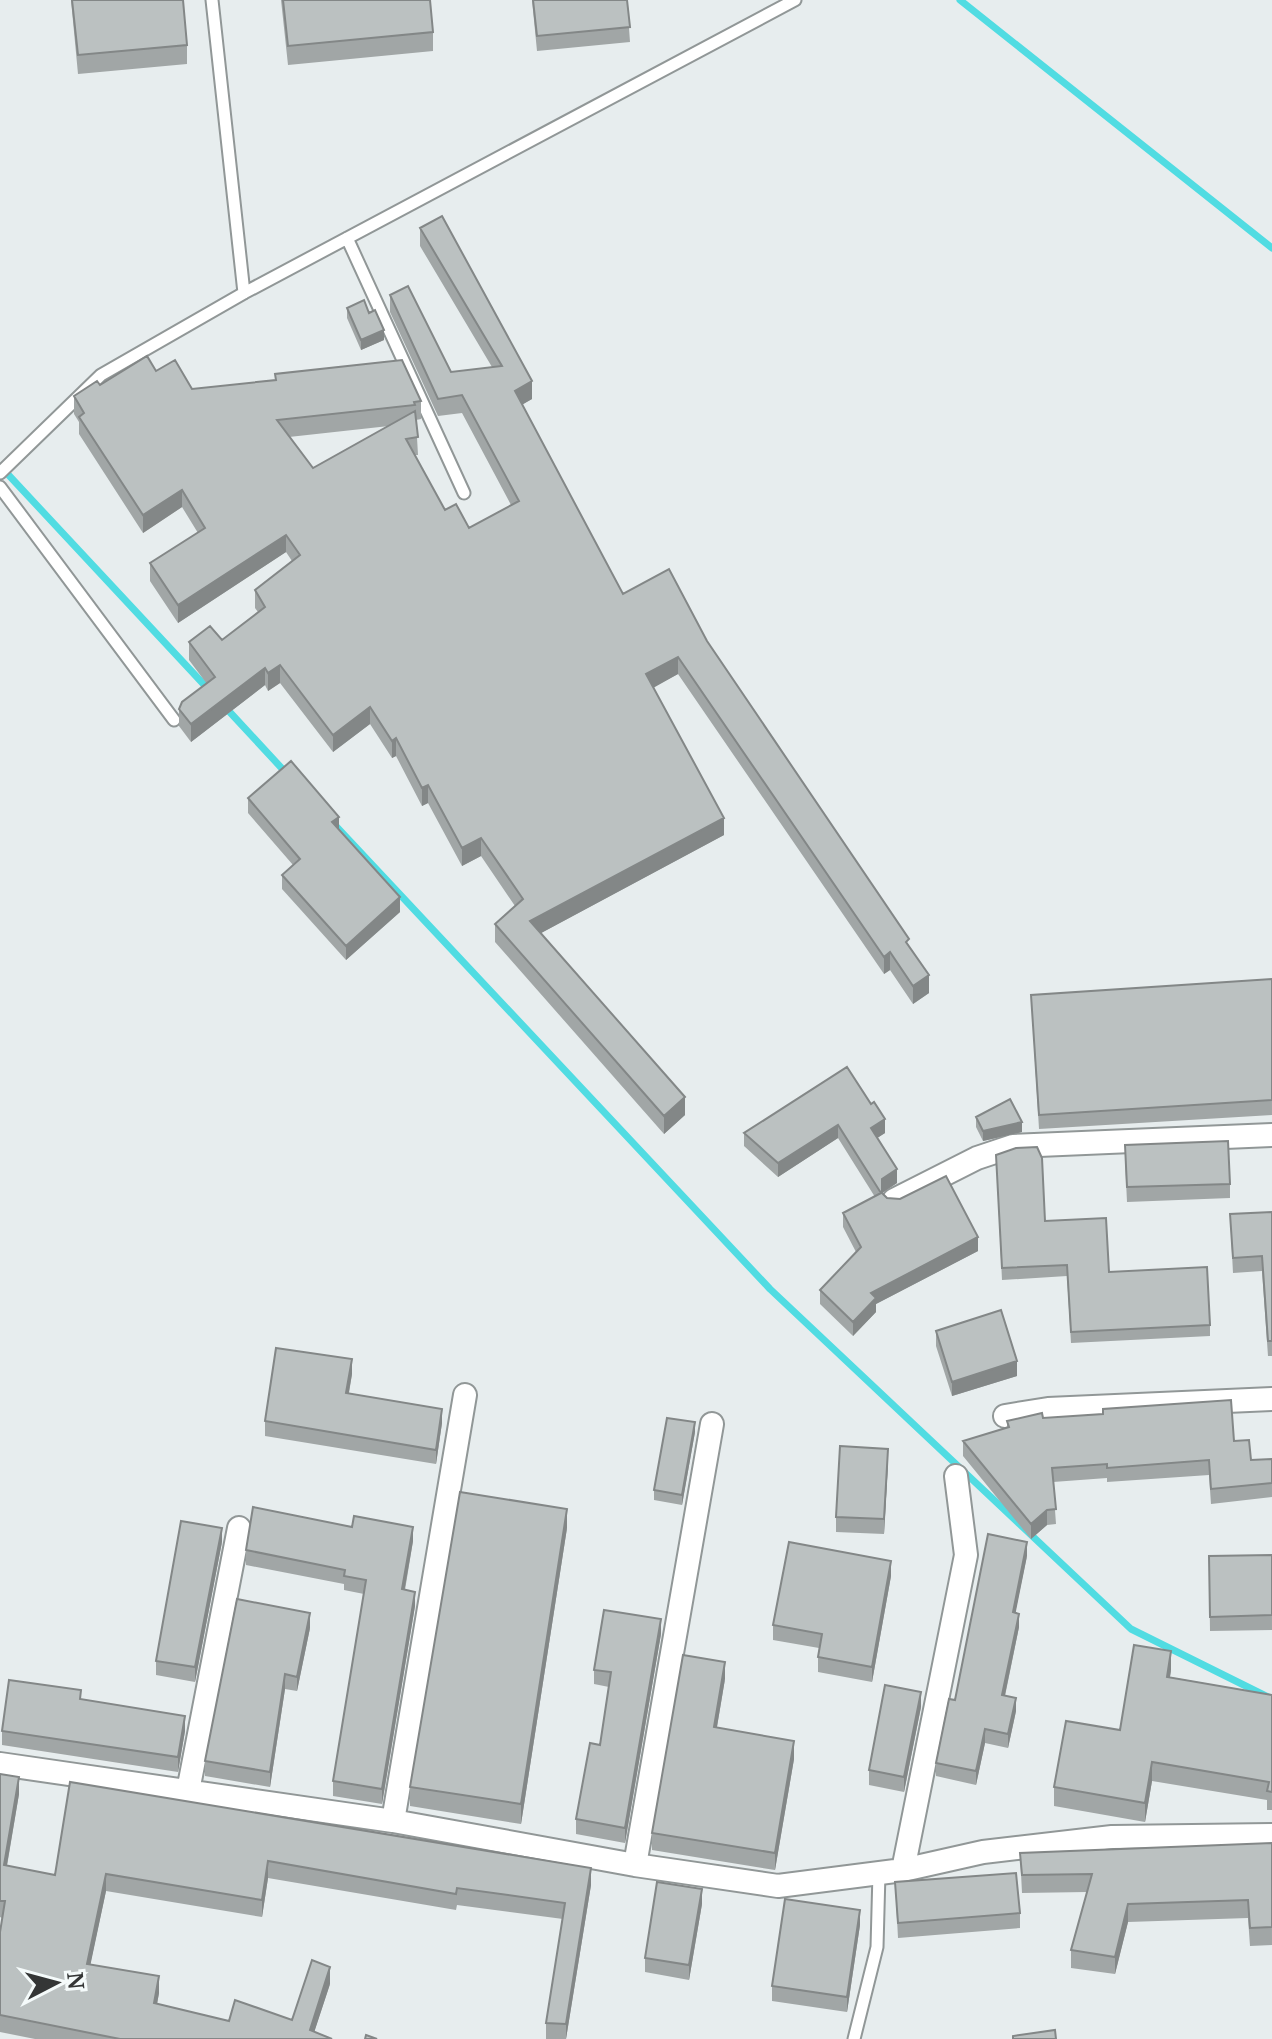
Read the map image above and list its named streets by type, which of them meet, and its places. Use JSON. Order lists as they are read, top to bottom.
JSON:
{
  "north": "right"
}
